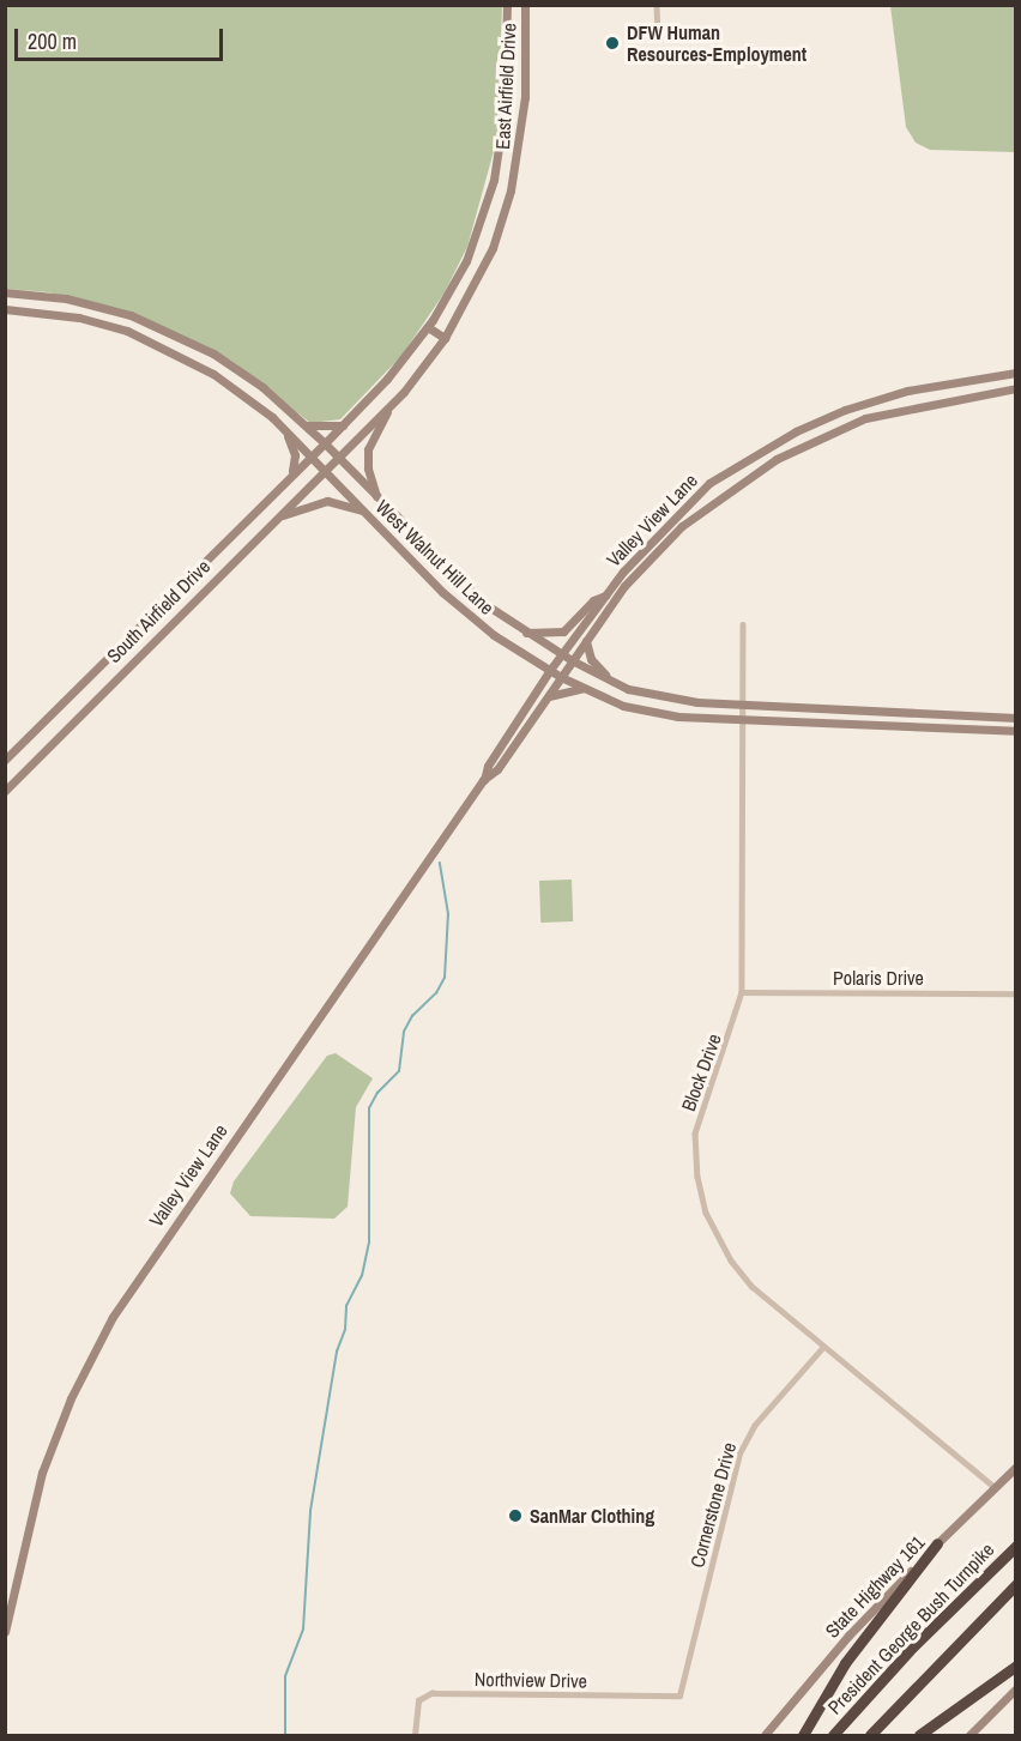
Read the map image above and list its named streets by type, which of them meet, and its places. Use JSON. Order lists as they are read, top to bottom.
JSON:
{
  "streets": {
    "highway": ["President George Bush Turnpike"],
    "main road": [
      "East Airfield Drive",
      "Valley View Lane",
      "West Walnut Hill Lane",
      "South Airfield Drive",
      "State Highway 161"
    ],
    "street": [
      "Polaris Drive",
      "Block Drive",
      "Cornerstone Drive",
      "Northview Drive"
    ]
  },
  "crossings": [
    ["East Airfield Drive", "West Walnut Hill Lane"],
    ["East Airfield Drive", "South Airfield Drive"],
    ["Valley View Lane", "West Walnut Hill Lane"],
    ["West Walnut Hill Lane", "South Airfield Drive"],
    ["West Walnut Hill Lane", "Block Drive"],
    ["Polaris Drive", "Block Drive"],
    ["Block Drive", "Cornerstone Drive"],
    ["Block Drive", "State Highway 161"],
    ["Cornerstone Drive", "Northview Drive"]
  ],
  "places": ["DFW Human Resources-Employment", "SanMar Clothing"],
  "scale_bar": "200 m"
}
